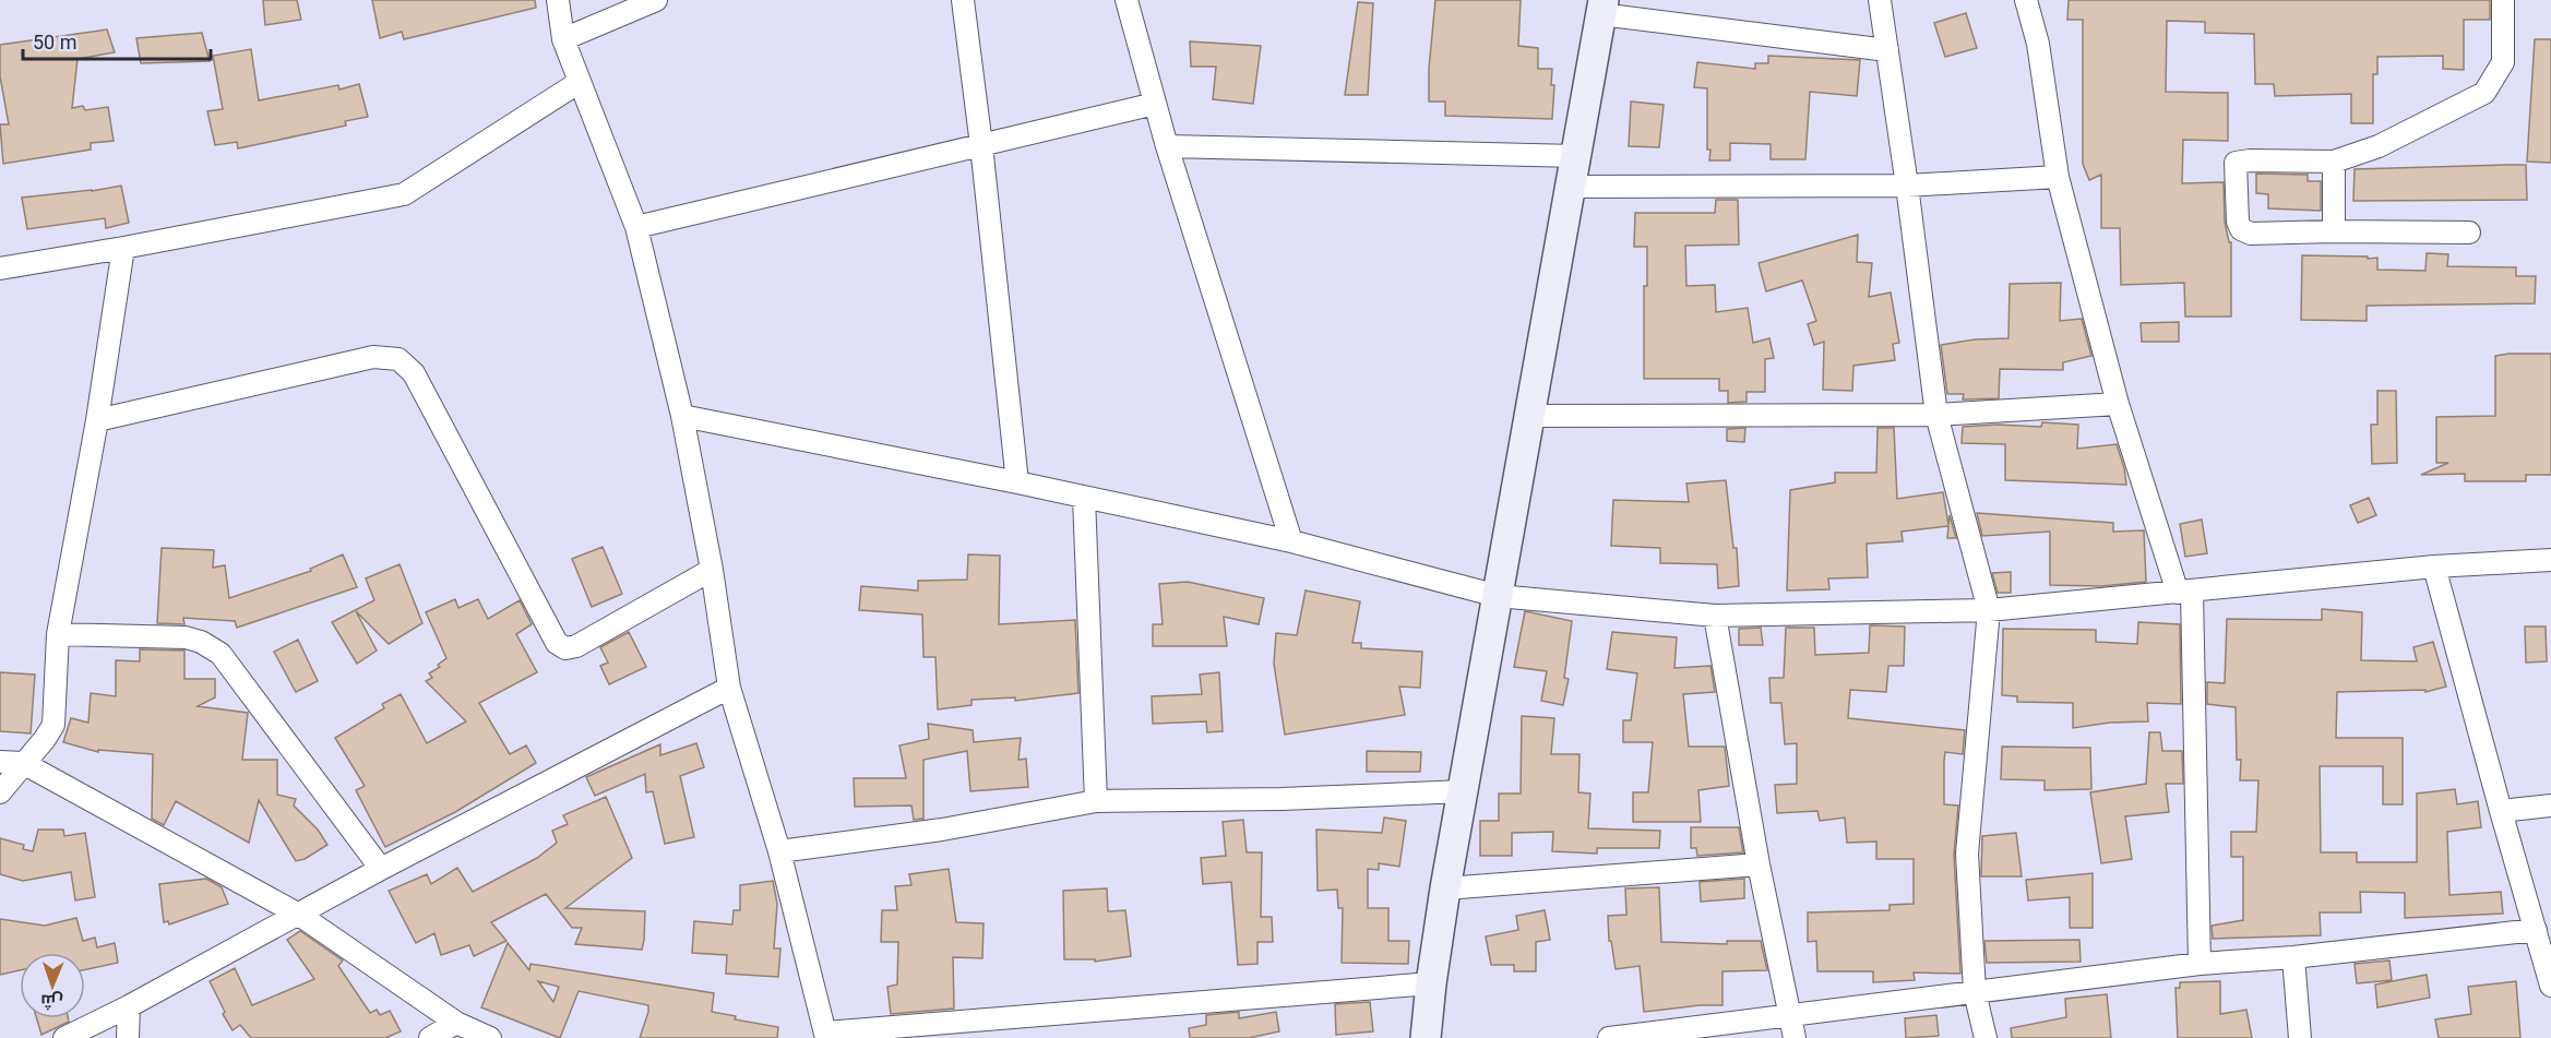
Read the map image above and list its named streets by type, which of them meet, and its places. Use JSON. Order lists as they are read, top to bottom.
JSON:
{
  "scale_bar": "50 m",
  "north": "bottom"
}
